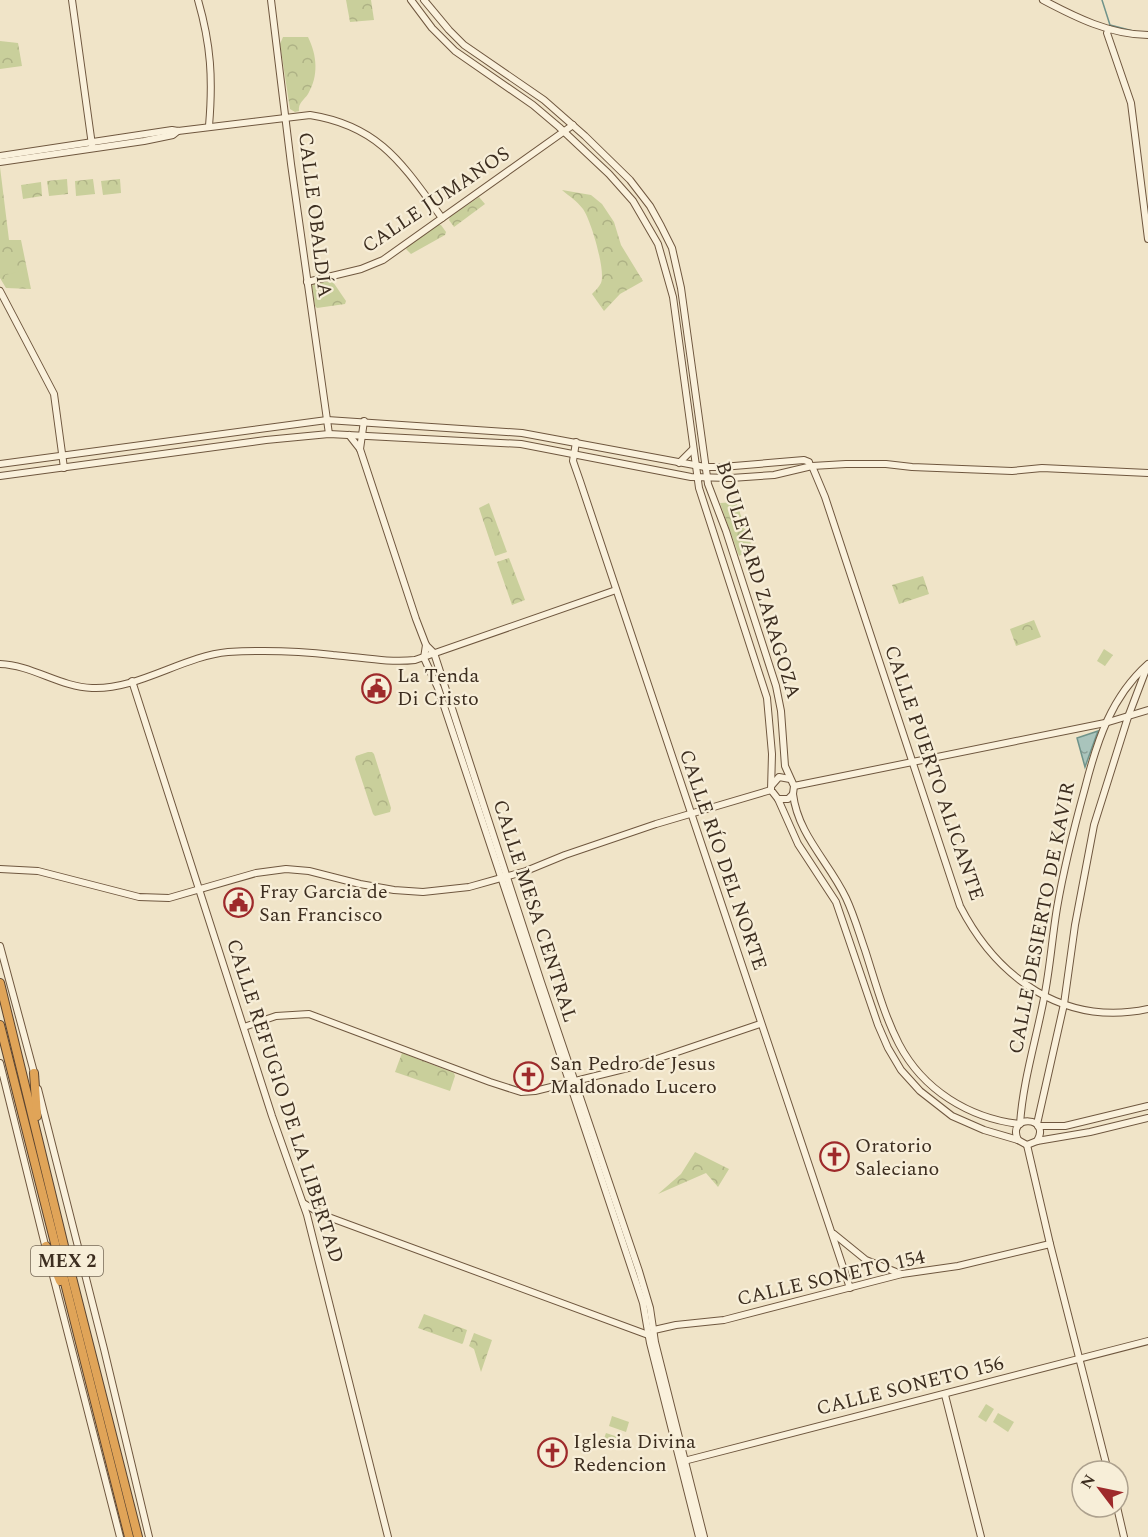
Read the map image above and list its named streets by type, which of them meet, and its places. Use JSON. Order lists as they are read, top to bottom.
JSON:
{
  "streets": {
    "highway": ["MEX 2"],
    "street": [
      "CALLE JUMANOS",
      "CALLE OBALDÍA",
      "BOULEVARD ZARAGOZA",
      "CALLE PUERTO ALICANTE",
      "CALLE RÍO DEL NORTE",
      "CALLE MESA CENTRAL",
      "CALLE DESIERTO DE KAVIR",
      "CALLE REFUGIO DE LA LIBERTAD",
      "CALLE SONETO 154",
      "CALLE SONETO 156"
    ]
  },
  "crossings": [
    ["CALLE JUMANOS", "CALLE OBALDÍA"],
    ["CALLE JUMANOS", "BOULEVARD ZARAGOZA"],
    ["CALLE PUERTO ALICANTE", "CALLE DESIERTO DE KAVIR"],
    ["CALLE RÍO DEL NORTE", "CALLE SONETO 154"],
    ["CALLE MESA CENTRAL", "CALLE SONETO 154"],
    ["CALLE MESA CENTRAL", "CALLE SONETO 156"]
  ],
  "places": {
    "public building": ["La Tenda Di Cristo", "Fray Garcia de San Francisco"],
    "church": ["San Pedro de Jesus Maldonado Lucero", "Oratorio Saleciano", "Iglesia Divina Redencion"]
  },
  "north": "top left"
}
